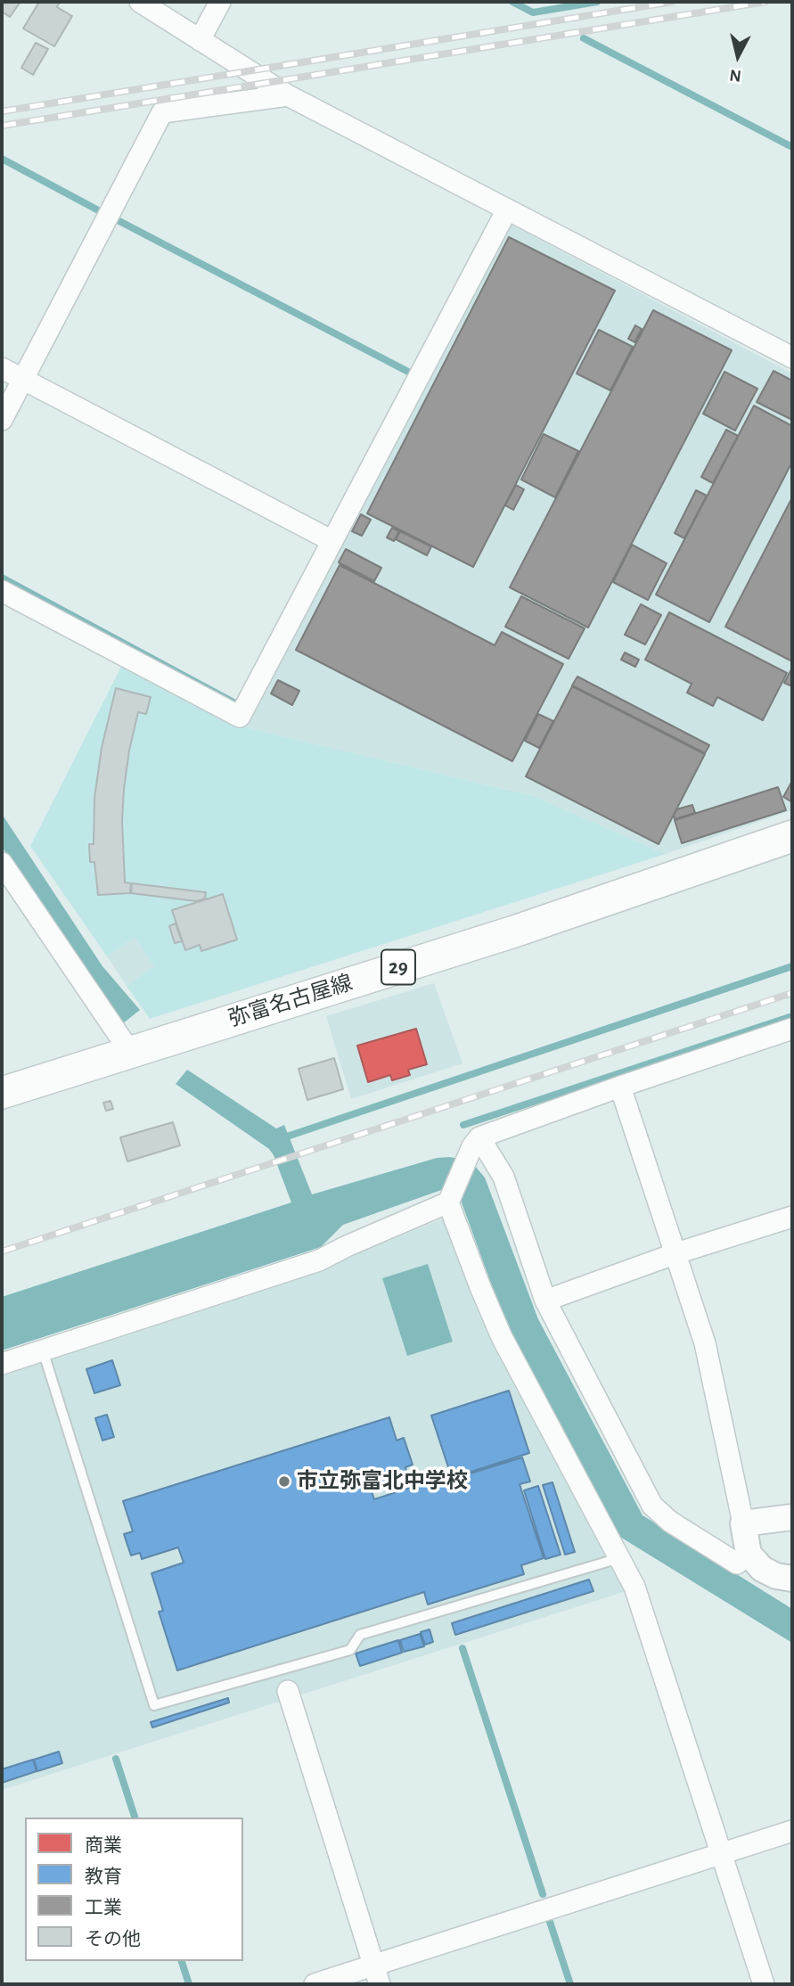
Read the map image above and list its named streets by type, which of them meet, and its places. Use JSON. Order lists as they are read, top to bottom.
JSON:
{
  "streets": {
    "main road": ["29", "弥富名古屋線"]
  },
  "places": ["市立弥富北中学校"],
  "legend": [
    "商業",
    "教育",
    "工業",
    "その他"
  ],
  "north": "bottom"
}
